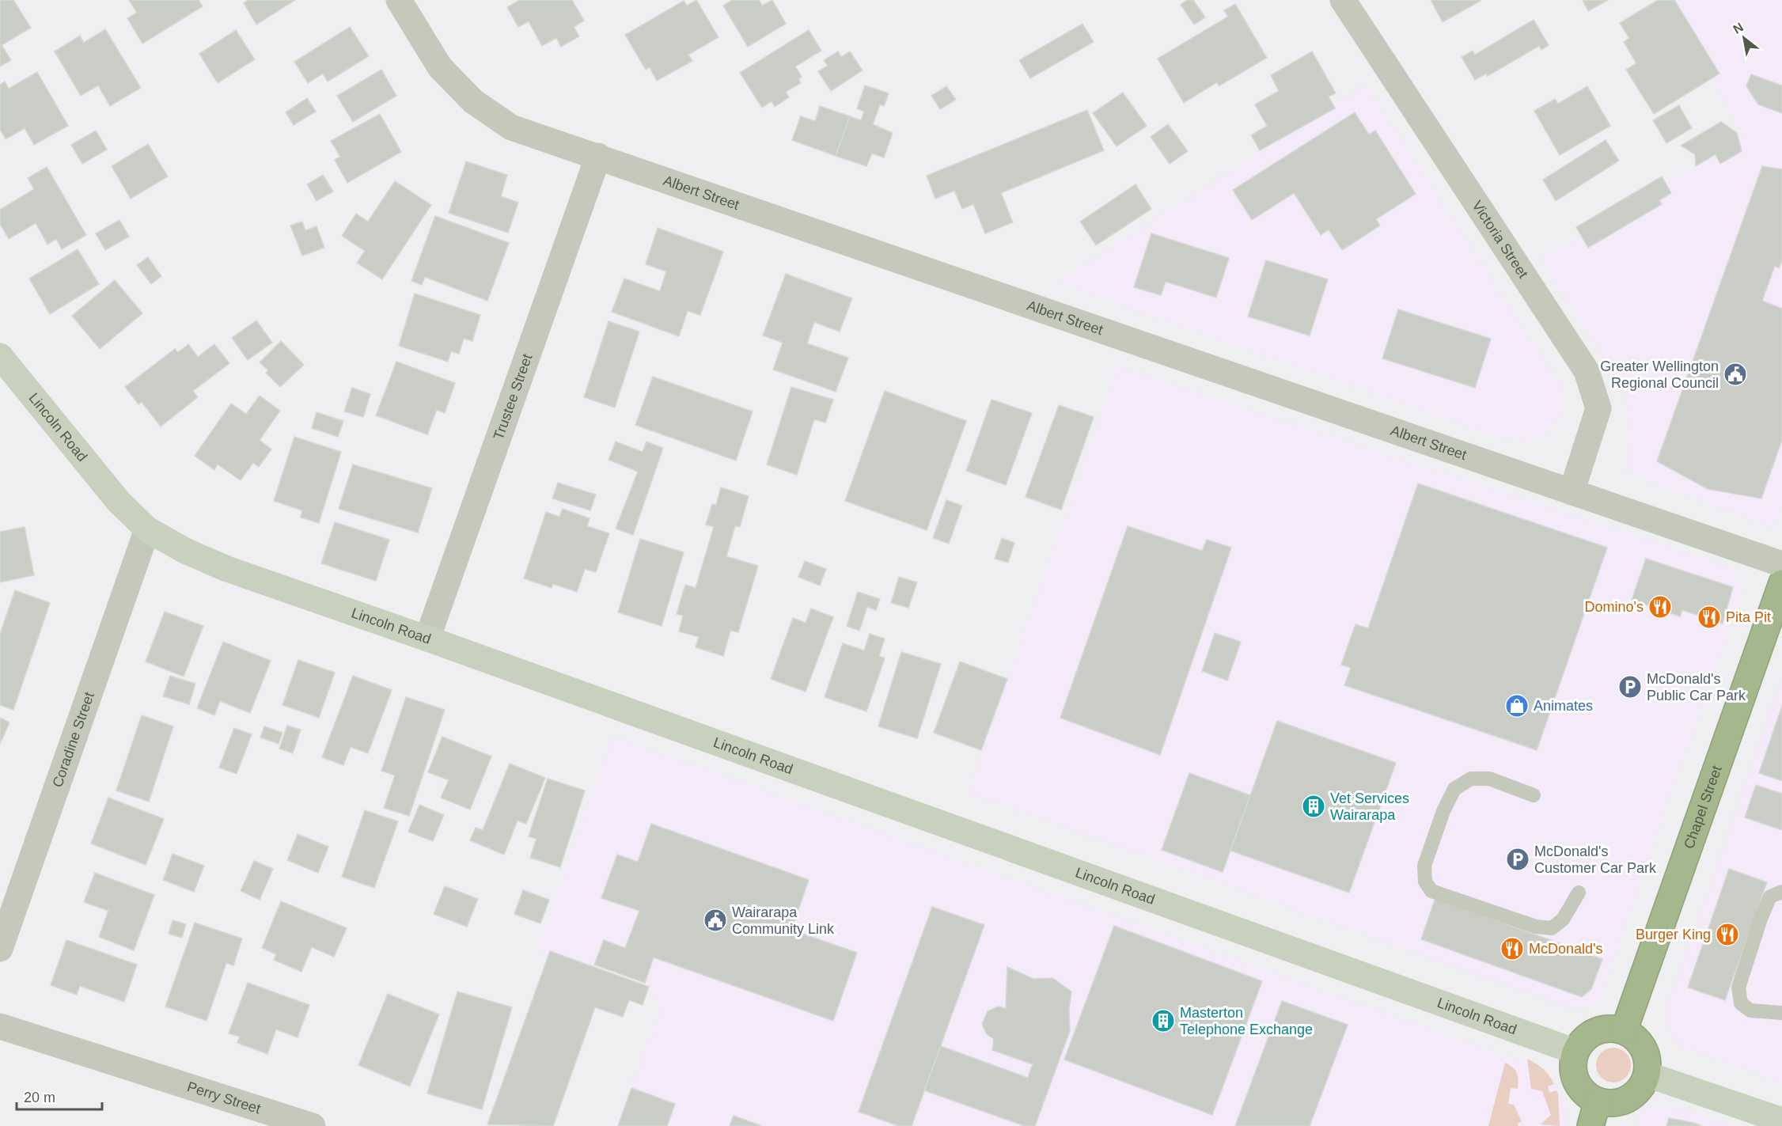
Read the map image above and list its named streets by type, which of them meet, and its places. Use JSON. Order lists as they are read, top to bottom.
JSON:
{
  "streets": {
    "highway": ["Chapel Street"],
    "street": [
      "Albert Street",
      "Victoria Street",
      "Trustee Street",
      "Lincoln Road",
      "Coradine Street",
      "Perry Street"
    ]
  },
  "crossings": [
    ["Albert Street", "Victoria Street"],
    ["Albert Street", "Trustee Street"],
    ["Trustee Street", "Lincoln Road"],
    ["Lincoln Road", "Coradine Street"],
    ["Lincoln Road", "Chapel Street"]
  ],
  "places": {
    "public building": ["Greater Wellington Regional Council", "Wairarapa Community Link"],
    "restaurant": [
      "Domino's",
      "Pita Pit",
      "Burger King",
      "McDonald's"
    ],
    "parking": ["McDonald's Public Car Park", "McDonald's Customer Car Park"],
    "shop": ["Animates"],
    "building": ["Vet Services Wairarapa", "Masterton Telephone Exchange"]
  },
  "scale_bar": "20 m",
  "north": "top left"
}
